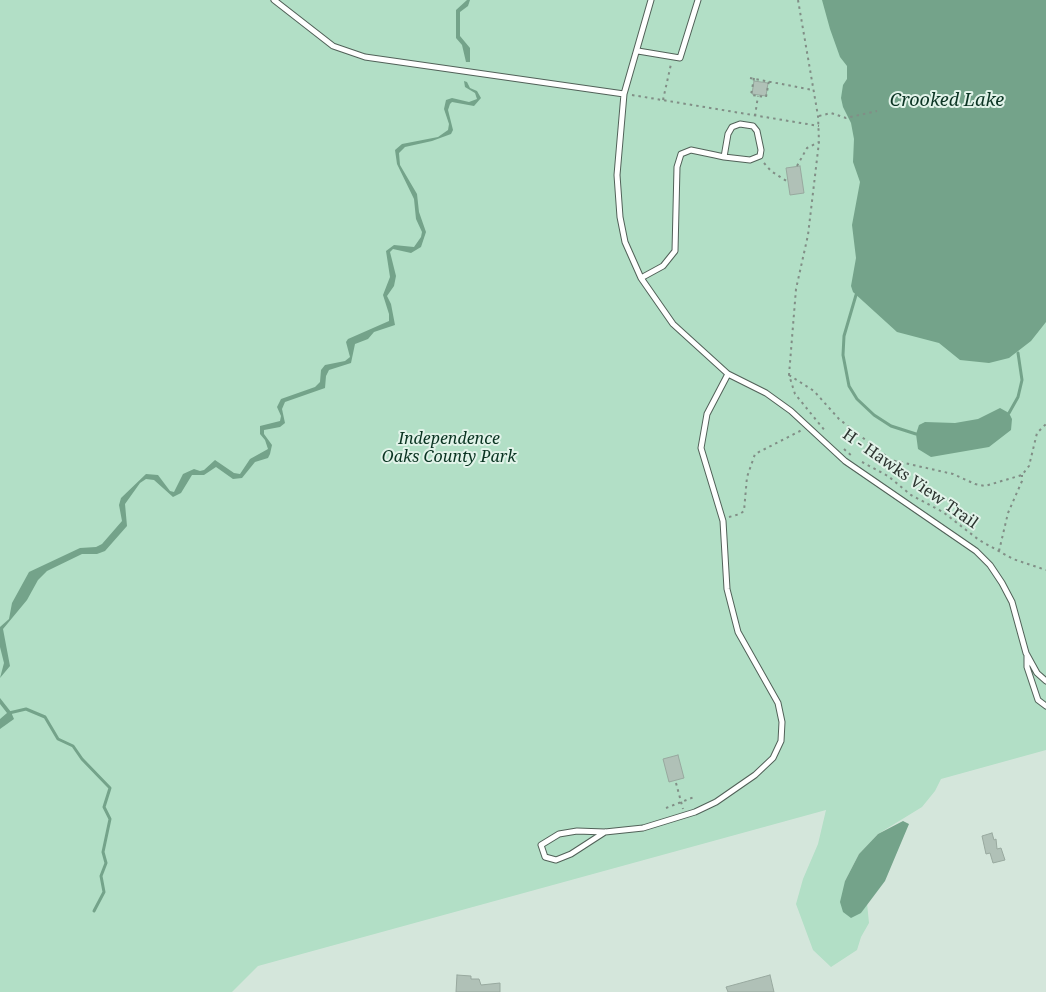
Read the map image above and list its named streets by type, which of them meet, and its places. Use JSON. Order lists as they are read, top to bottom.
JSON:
{
  "streets": {
    "path": ["H - Hawks View Trail"]
  },
  "water": ["Crooked Lake"],
  "parks": ["Independence Oaks County Park"]
}
